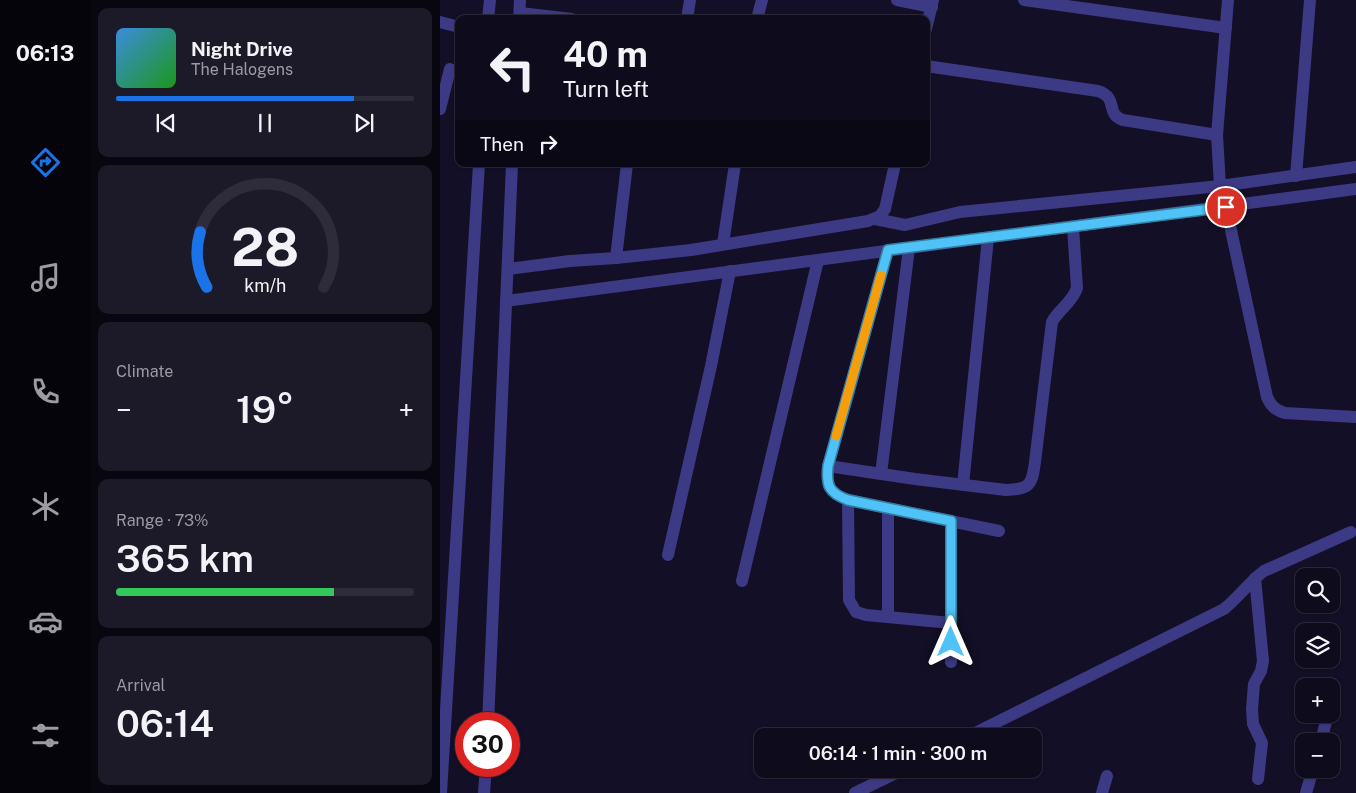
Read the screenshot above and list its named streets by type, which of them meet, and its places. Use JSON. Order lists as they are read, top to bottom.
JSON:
{
  "page": {
    "tabs": "06:13",
    "turn": ["40 m", "Turn left"],
    "song": ["Night Drive", "The Halogens"],
    "then": "Then",
    "tile": [
      "Climate",
      ["Range · 73%", "365 km"],
      ["Arrival", "06:14"]
    ],
    "heat": ["−", "19°", "+"],
    "map_buttons": ["+", "−"],
    "limit": "30",
    "trip": "06:14 · 1 min · 300 m",
    "gauge": ["28", "km/h"]
  }
}
